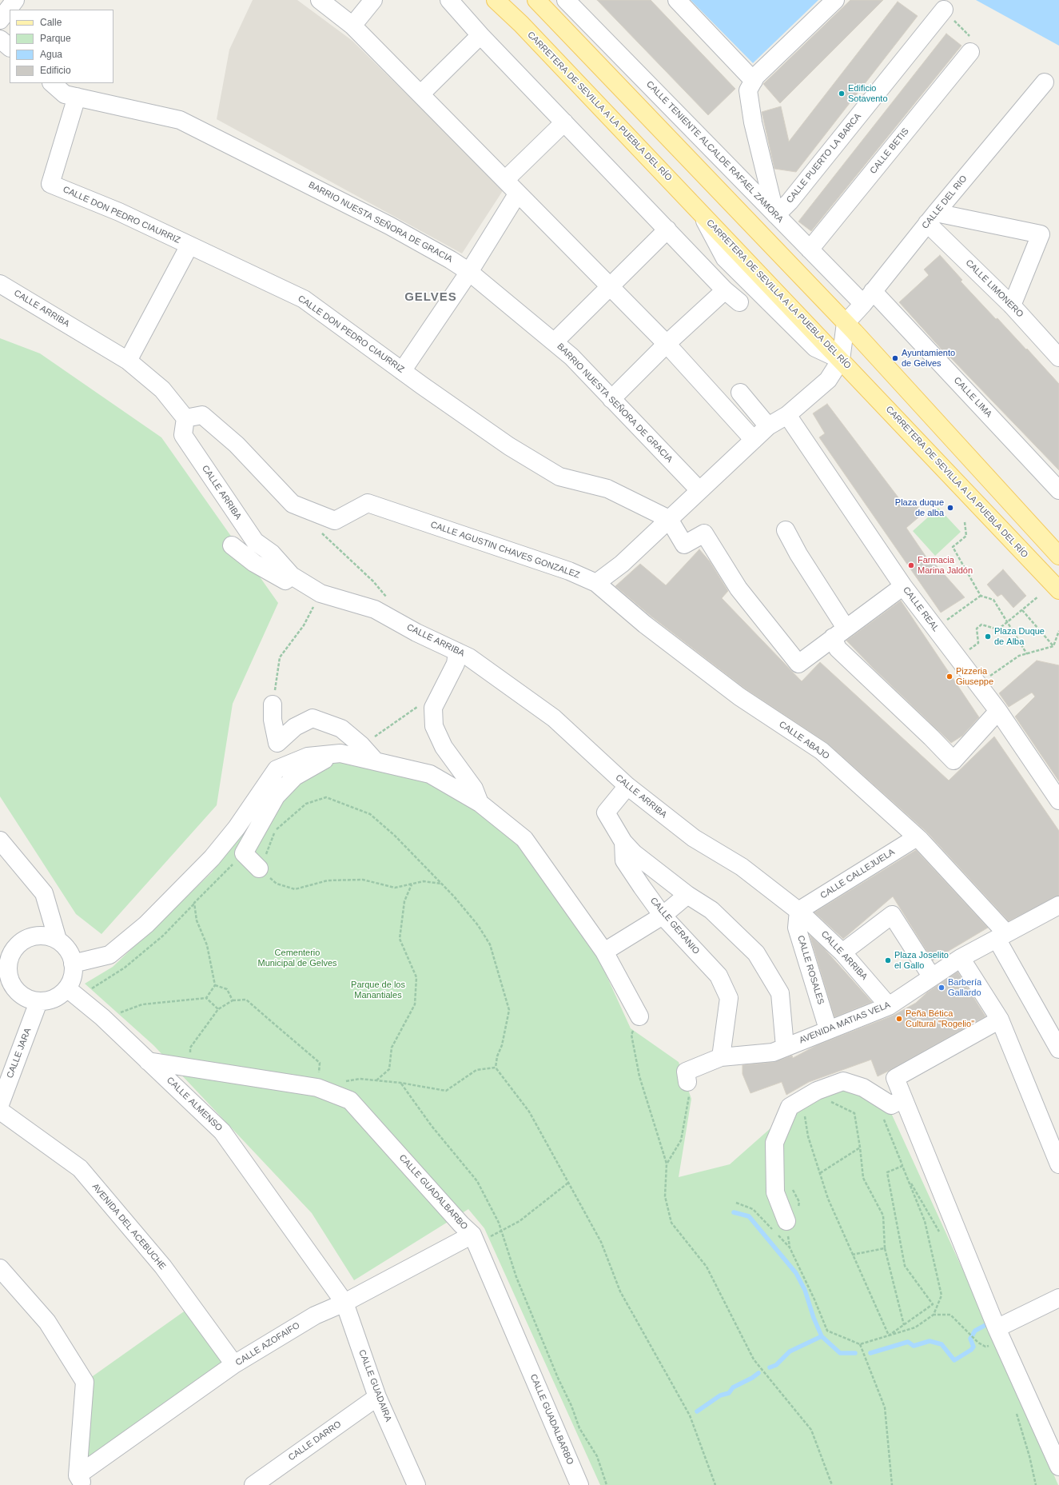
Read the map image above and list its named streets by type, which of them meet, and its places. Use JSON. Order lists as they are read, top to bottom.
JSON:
{
  "streets": {
    "main road": ["CARRETERA DE SEVILLA A LA PUEBLA DEL RÍO"],
    "street": [
      "CALLE BETIS",
      "CALLE TENIENTE ALCALDE RAFAEL ZAMORA",
      "CALLE PUERTO LA BARCA",
      "CALLE DEL RIO",
      "CALLE DON PEDRO CIAURRIZ",
      "BARRIO NUESTA SEÑORA DE GRACIA",
      "CALLE LIMONERO",
      "CALLE ARRIBA",
      "CALLE LIMA",
      "CALLE AGUSTIN CHAVES GONZALEZ",
      "CALLE REAL",
      "CALLE ABAJO",
      "CALLE CALLEJUELA",
      "CALLE GERANIO",
      "CALLE ROSALES",
      "AVENIDA MATIAS VELA",
      "CALLE JARA",
      "CALLE ALMENSO",
      "CALLE GUADALBARBO",
      "AVENIDA DEL ACEBUCHE",
      "CALLE AZOFAIFO",
      "CALLE GUADAIRA",
      "CALLE DARRO"
    ]
  },
  "crossings": [
    ["CALLE BETIS", "CALLE TENIENTE ALCALDE RAFAEL ZAMORA"],
    ["CALLE TENIENTE ALCALDE RAFAEL ZAMORA", "CALLE PUERTO LA BARCA"],
    ["CALLE TENIENTE ALCALDE RAFAEL ZAMORA", "CALLE DEL RIO"],
    ["CALLE TENIENTE ALCALDE RAFAEL ZAMORA", "CALLE LIMA"],
    ["CALLE DEL RIO", "CALLE LIMONERO"],
    ["CALLE DEL RIO", "CALLE LIMA"],
    ["CALLE DON PEDRO CIAURRIZ", "BARRIO NUESTA SEÑORA DE GRACIA"],
    ["CALLE ARRIBA", "CALLE AGUSTIN CHAVES GONZALEZ"],
    ["CALLE ARRIBA", "CALLE CALLEJUELA"],
    ["CALLE ARRIBA", "CALLE GERANIO"],
    ["CALLE ARRIBA", "CALLE ROSALES"],
    ["CALLE ARRIBA", "AVENIDA MATIAS VELA"],
    ["CALLE AGUSTIN CHAVES GONZALEZ", "CALLE ABAJO"],
    ["CALLE ABAJO", "CALLE CALLEJUELA"],
    ["CALLE ABAJO", "AVENIDA MATIAS VELA"],
    ["CALLE CALLEJUELA", "CALLE ROSALES"],
    ["CALLE GERANIO", "AVENIDA MATIAS VELA"],
    ["CALLE ROSALES", "AVENIDA MATIAS VELA"],
    ["CALLE JARA", "CALLE ALMENSO"],
    ["CALLE ALMENSO", "CALLE GUADALBARBO"],
    ["CALLE ALMENSO", "CALLE AZOFAIFO"],
    ["CALLE ALMENSO", "CALLE GUADAIRA"],
    ["CALLE GUADALBARBO", "CALLE AZOFAIFO"],
    ["AVENIDA DEL ACEBUCHE", "CALLE AZOFAIFO"],
    ["CALLE AZOFAIFO", "CALLE GUADAIRA"],
    ["CALLE GUADAIRA", "CALLE DARRO"]
  ],
  "districts": ["GELVES"],
  "parks": ["Cementerio Municipal de Gelves", "Parque de los Manantiales"],
  "places": [
    "Edificio Sotavento",
    "Ayuntamiento de Gelves",
    "Plaza duque de alba",
    "Farmacia Marina Jaldón",
    "Plaza Duque de Alba",
    "Pizzeria Giuseppe",
    "Plaza Joselito el Gallo",
    "Barbería Gallardo",
    "Peña Bética Cultural \"Rogelio\""
  ],
  "legend": [
    "Calle",
    "Parque",
    "Agua",
    "Edificio"
  ]
}
